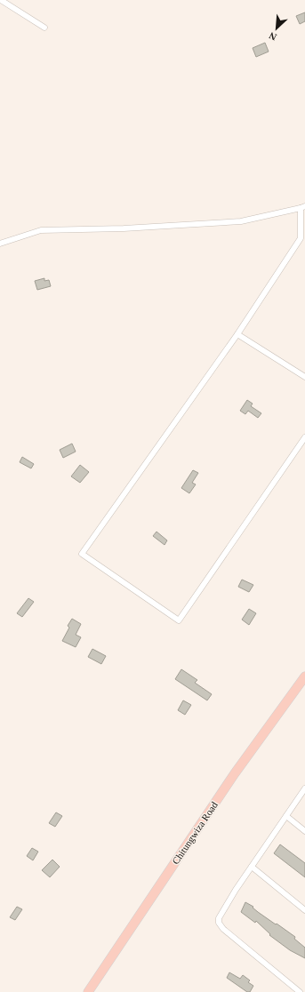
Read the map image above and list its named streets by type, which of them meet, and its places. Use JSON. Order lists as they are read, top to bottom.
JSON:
{
  "streets": {
    "main road": ["Chitungwiza Road"]
  },
  "north": "bottom left"
}
